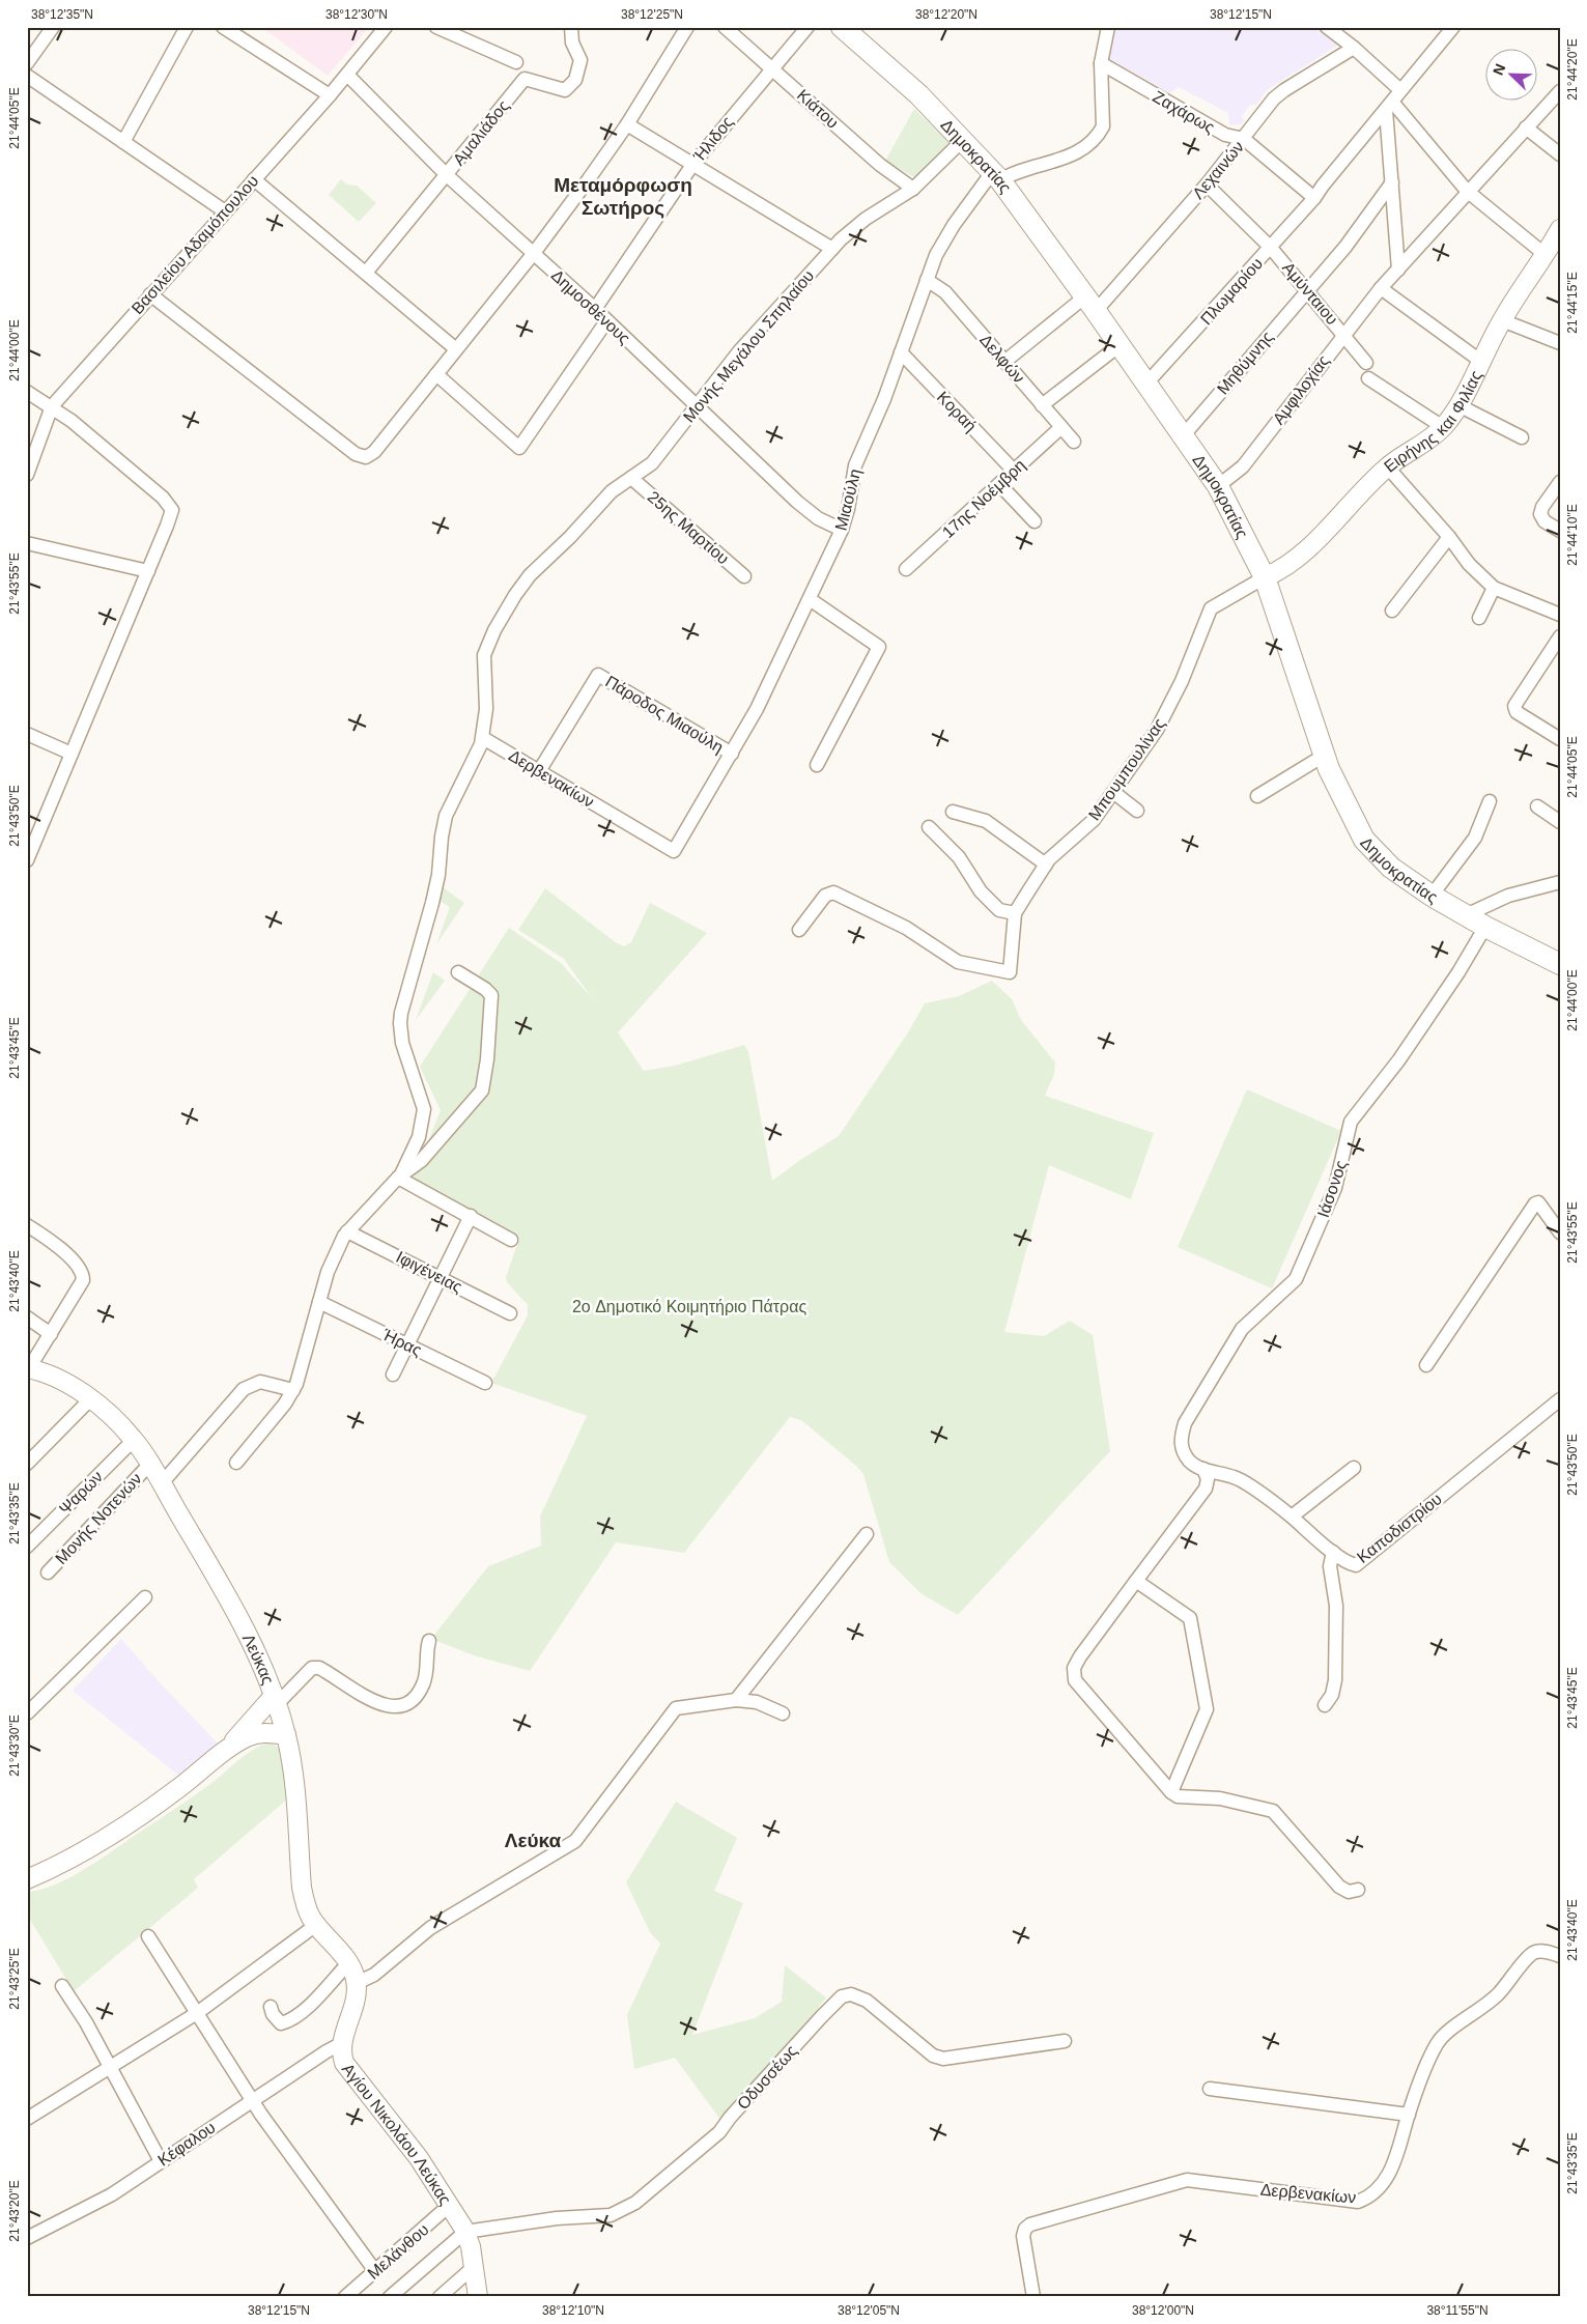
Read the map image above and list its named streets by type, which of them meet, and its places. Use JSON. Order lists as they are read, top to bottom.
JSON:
{
  "streets": {
    "main road": [
      "Δημοκρατίας",
      "Ειρήνης και Φιλίας",
      "Λεύκας",
      "Αγίου Νικολάου Λεύκας"
    ],
    "street": [
      "Κιάτου",
      "Ζαχάρως",
      "Αμαλιάδος",
      "Ήλιδος",
      "Λεχαινών",
      "Βασιλείου Αδαμόπουλου",
      "Πλωμαρίου",
      "Αμύνταιου",
      "Δημοσθένους",
      "Μονής Μεγάλου Σπηλαίου",
      "Δελφών",
      "Μηθύμνης",
      "Αμφιλοχίας",
      "Κοραή",
      "17ης Νοέμβρη",
      "Μιαούλη",
      "25ης Μαρτίου",
      "Πάροδος Μιαούλη",
      "Μπουμπουλίνας",
      "Δερβενακίων",
      "Ιάσονος",
      "Ιφιγένειας",
      "Ήρας",
      "Ψαρών",
      "Μονής Νοτενών",
      "Καποδιστρίου",
      "Οδυσσέως",
      "Κέφαλου",
      "Μελάνθου"
    ]
  },
  "crossings": [
    ["Κιάτου", "Ήλιδος"],
    ["Κιάτου", "Μονής Μεγάλου Σπηλαίου"],
    ["Ζαχάρως", "Λεχαινών"],
    ["Ζαχάρως", "Πλωμαρίου"],
    ["Αμαλιάδος", "Δημοσθένους"],
    ["Ήλιδος", "Δημοσθένους"],
    ["Δημοκρατίας", "Λεχαινών"],
    ["Δημοκρατίας", "Πλωμαρίου"],
    ["Δημοκρατίας", "Μονής Μεγάλου Σπηλαίου"],
    ["Δημοκρατίας", "Μηθύμνης"],
    ["Δημοκρατίας", "Αμφιλοχίας"],
    ["Δημοκρατίας", "Ειρήνης και Φιλίας"],
    ["Δημοκρατίας", "Μιαούλη"],
    ["Δημοκρατίας", "Μπουμπουλίνας"],
    ["Δημοκρατίας", "Ιάσονος"],
    ["Λεχαινών", "Αμύνταιου"],
    ["Λεχαινών", "Δελφών"],
    ["Βασιλείου Αδαμόπουλου", "Δημοσθένους"],
    ["Πλωμαρίου", "Αμύνταιου"],
    ["Αμύνταιου", "Μηθύμνης"],
    ["Αμύνταιου", "Αμφιλοχίας"],
    ["Δημοσθένους", "Μονής Μεγάλου Σπηλαίου"],
    ["Δημοσθένους", "Μιαούλη"],
    ["Μονής Μεγάλου Σπηλαίου", "25ης Μαρτίου"],
    ["Μονής Μεγάλου Σπηλαίου", "Δερβενακίων"],
    ["Μονής Μεγάλου Σπηλαίου", "Ιφιγένειας"],
    ["Μονής Μεγάλου Σπηλαίου", "Ήρας"],
    ["Δελφών", "17ης Νοέμβρη"],
    ["Δελφών", "Μιαούλη"],
    ["Κοραή", "17ης Νοέμβρη"],
    ["Κοραή", "Μιαούλη"],
    ["Ειρήνης και Φιλίας", "Μπουμπουλίνας"],
    ["Μιαούλη", "Πάροδος Μιαούλη"],
    ["Μιαούλη", "Δερβενακίων"],
    ["Πάροδος Μιαούλη", "Δερβενακίων"],
    ["Ιάσονος", "Καποδιστρίου"],
    ["Ψαρών", "Λεύκας"],
    ["Μονής Νοτενών", "Λεύκας"],
    ["Οδυσσέως", "Αγίου Νικολάου Λεύκας"],
    ["Αγίου Νικολάου Λεύκας", "Κέφαλου"],
    ["Αγίου Νικολάου Λεύκας", "Μελάνθου"]
  ],
  "districts": ["Μεταμόρφωση Σωτήρος", "Λεύκα"],
  "parks": ["2o Δημοτικό Κοιμητήριο Πάτρας"],
  "north": "top left",
  "coordinates": [
    "38°12'35\"N",
    "38°12'30\"N",
    "38°12'25\"N",
    "38°12'20\"N",
    "38°12'15\"N",
    "21°44'20\"E",
    "21°44'05\"E",
    "21°44'15\"E",
    "21°44'00\"E",
    "21°44'10\"E",
    "21°43'55\"E",
    "21°43'50\"E",
    "21°43'45\"E",
    "21°43'40\"E",
    "21°43'35\"E",
    "21°43'30\"E",
    "21°43'25\"E",
    "21°43'20\"E",
    "38°12'10\"N",
    "38°12'05\"N",
    "38°12'00\"N",
    "38°11'55\"N"
  ]
}
